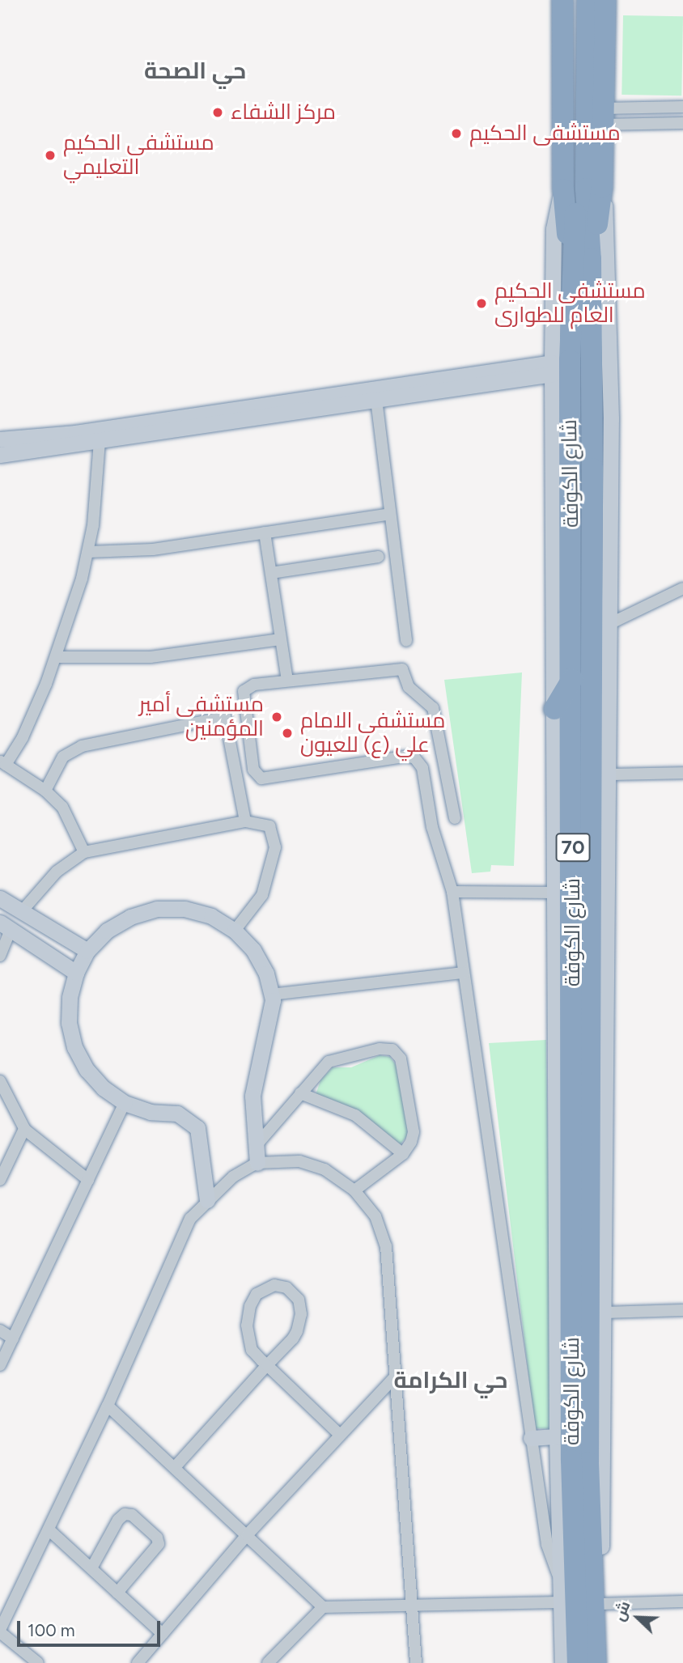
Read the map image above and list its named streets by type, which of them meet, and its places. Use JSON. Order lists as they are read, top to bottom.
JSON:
{
  "streets": {
    "highway": ["شارع الكوفة", "70"]
  },
  "crossings": [
    ["شارع الكوفة", "70"]
  ],
  "districts": ["حي الصحة", "حي الكرامة"],
  "places": [
    "مركز الشفاء",
    "مستشفى الحكيم",
    "مستشفى الحكيم التعليمي",
    "مستشفى الحكيم العام للطوارى",
    "مستشفى أمير المؤمنين",
    "مستشفى الامام علي (ع) للعيون"
  ],
  "scale_bar": "100 m",
  "north": "top left"
}
